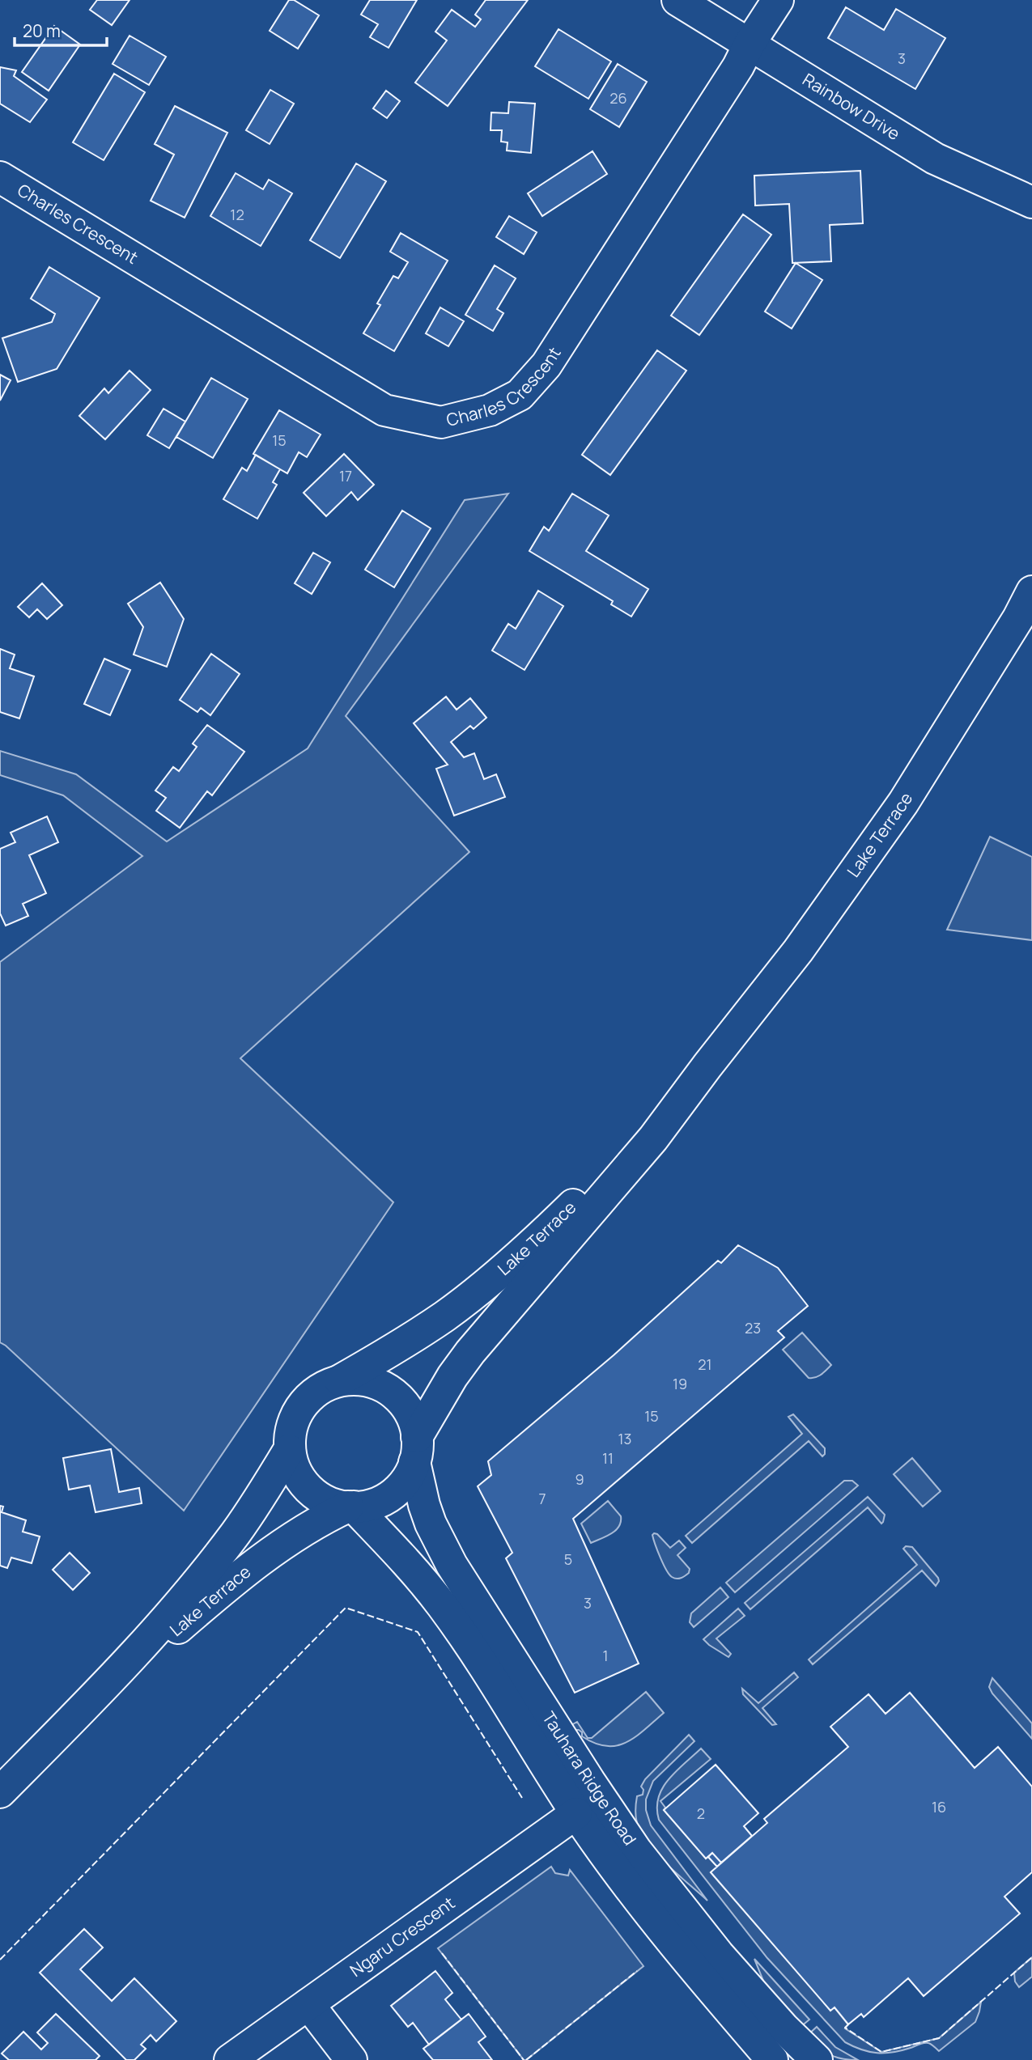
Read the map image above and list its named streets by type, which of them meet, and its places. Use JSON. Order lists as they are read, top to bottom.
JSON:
{
  "streets": {
    "street": [
      "Rainbow Drive",
      "Charles Crescent",
      "Lake Terrace",
      "Tauhara Ridge Road",
      "Ngaru Crescent"
    ]
  },
  "crossings": [
    ["Rainbow Drive", "Charles Crescent"],
    ["Lake Terrace", "Tauhara Ridge Road"],
    ["Tauhara Ridge Road", "Ngaru Crescent"]
  ],
  "house_numbers": [
    "3",
    "26",
    "12",
    "15",
    "17",
    "23",
    "21",
    "19",
    "15",
    "13",
    "11",
    "9",
    "7",
    "5",
    "3",
    "1",
    "16",
    "2"
  ],
  "scale_bar": "20 m"
}
